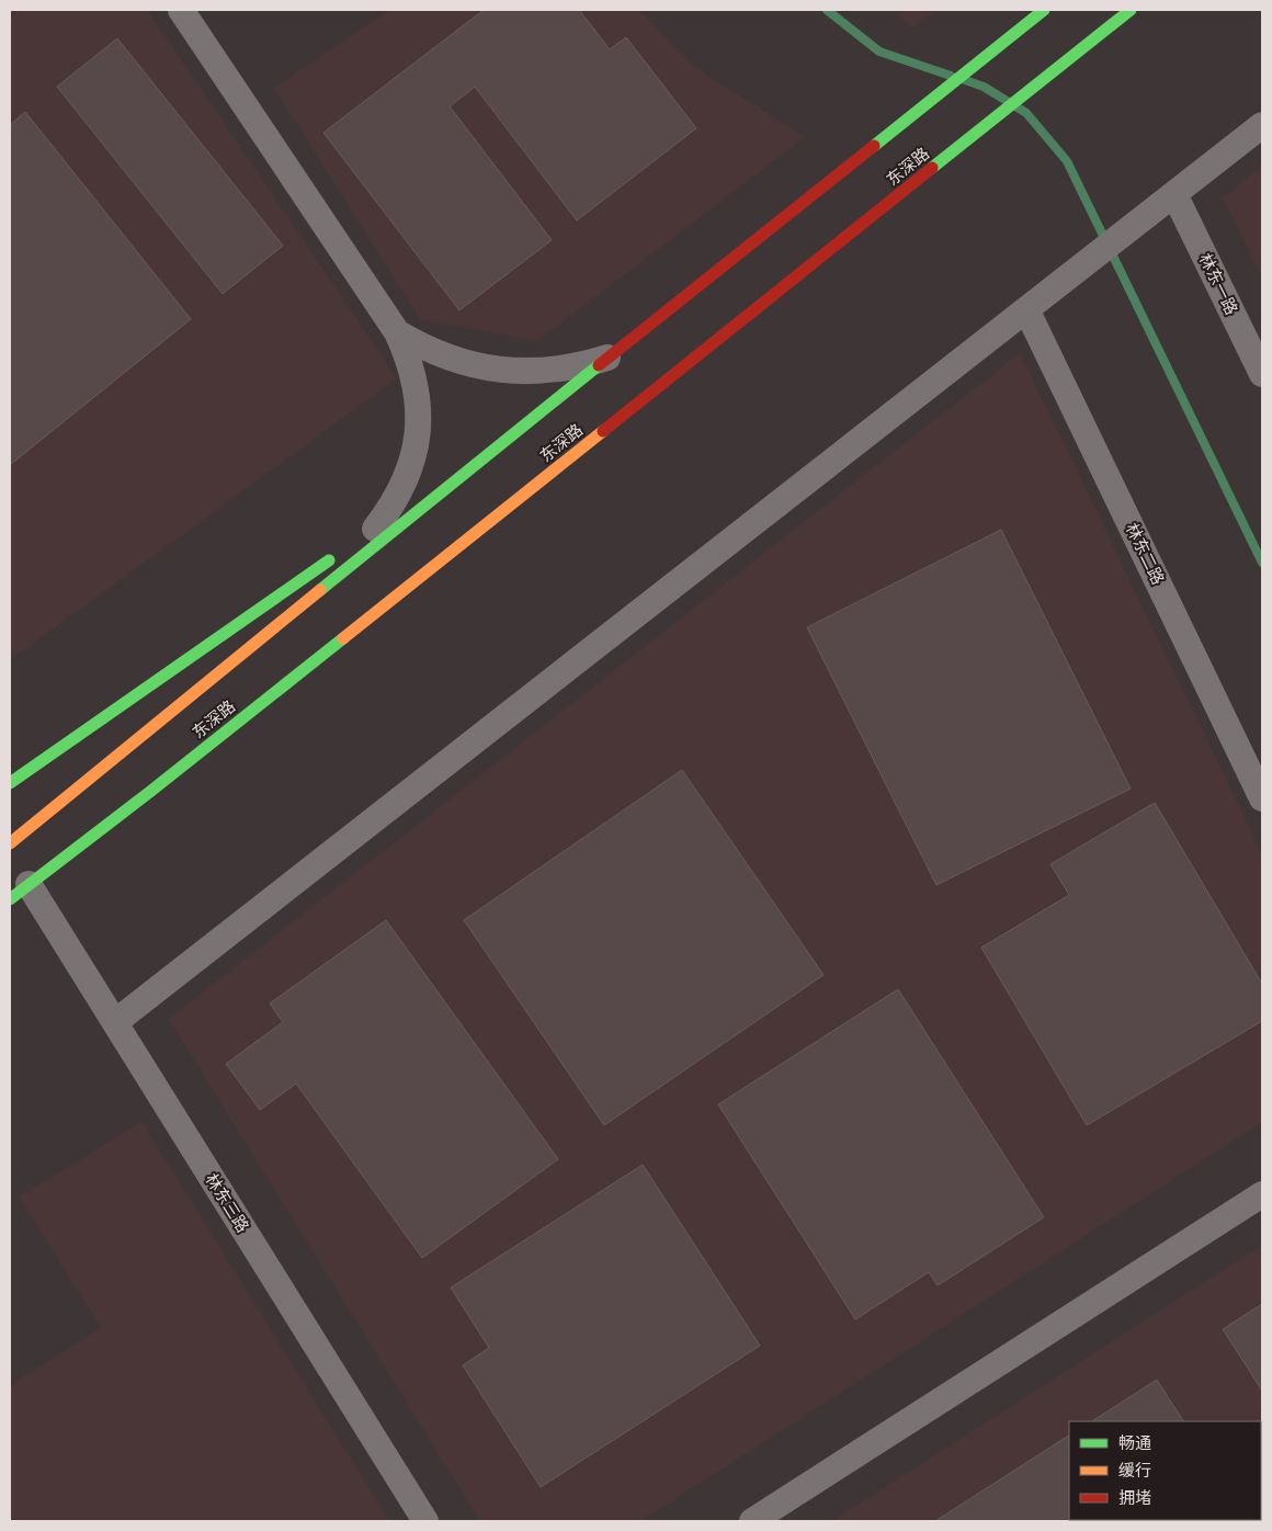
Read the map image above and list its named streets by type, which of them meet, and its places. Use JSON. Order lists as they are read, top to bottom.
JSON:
{
  "streets": {
    "highway": ["东深路"],
    "street": ["林东一路", "林东二路", "林东三路"]
  },
  "crossings": [
    ["东深路", "林东三路"]
  ],
  "legend": ["畅通", "缓行", "拥堵"]
}
